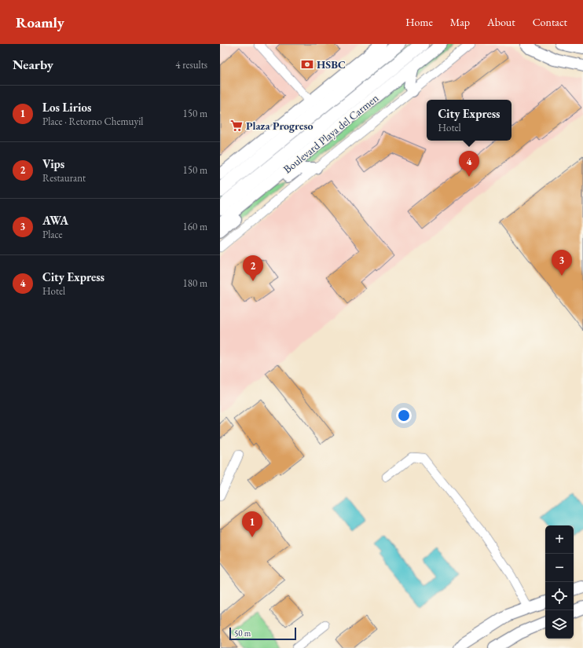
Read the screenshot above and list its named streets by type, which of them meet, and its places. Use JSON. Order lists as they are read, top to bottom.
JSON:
{
  "streets": {
    "main road": ["Boulevard Playa del Carmen"]
  },
  "places": {
    "bank": ["HSBC"],
    "supermarket": ["Plaza Progreso"]
  },
  "scale_bar": "50 m",
  "page": {
    "header": "Roamly",
    "nav": [
      "Home",
      "Map",
      "About",
      "Contact"
    ],
    "heading": ["Nearby", "4 results"],
    "list": [
      {
        "mark": "1",
        "name": "Los Lirios",
        "note": "Place · Retorno Chemuyil",
        "value": "150 m"
      },
      {
        "mark": "2",
        "name": "Vips",
        "note": "Restaurant",
        "value": "150 m"
      },
      {
        "mark": "3",
        "name": "AWA",
        "note": "Place",
        "value": "160 m"
      },
      {
        "mark": "4",
        "name": "City Express",
        "note": "Hotel",
        "value": "180 m"
      }
    ],
    "popup": ["City Express", "Hotel"],
    "pins": [
      "4",
      "3",
      "2",
      "1"
    ],
    "map_buttons": ["+", "−"],
    "scale": "50 m"
  }
}
